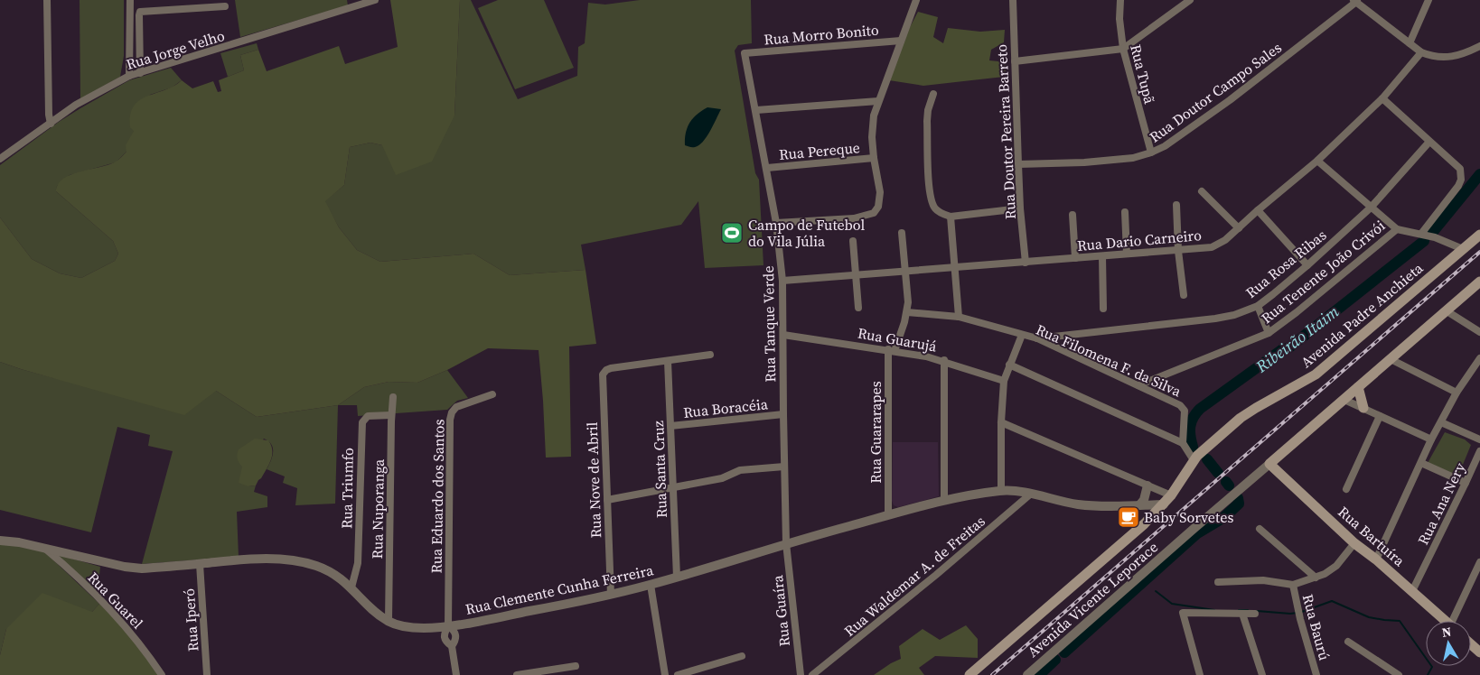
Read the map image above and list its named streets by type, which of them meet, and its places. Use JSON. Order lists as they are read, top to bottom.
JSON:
{
  "streets": {
    "main road": ["Avenida Padre Anchieta", "Rua Bartuíra"],
    "street": [
      "Rua Morro Bonito",
      "Rua Jorge Velho",
      "Rua Tupã",
      "Rua Doutor Campo Sales",
      "Rua Doutor Pereira Barreto",
      "Rua Pereque",
      "Rua Dario Carneiro",
      "Rua Rosa Ribas",
      "Rua Tenente João Crivói",
      "Rua Tanque Verde",
      "Rua Guarujá",
      "Rua Filomena F. da Silva",
      "Rua Boracéia",
      "Rua Guararapes",
      "Rua Santa Cruz",
      "Rua Nove de Abril",
      "Rua Triumfo",
      "Rua Eduardo dos Santos",
      "Rua Ana Nery",
      "Rua Nuporanga",
      "Rua Waldemar A. de Freitas",
      "Rua Clemente Cunha Ferreira",
      "Avenida Vicente Leporace",
      "Rua Guarel",
      "Rua Guaíra",
      "Rua Iperó",
      "Rua Baurú"
    ]
  },
  "crossings": [
    ["Rua Morro Bonito", "Rua Tanque Verde"],
    ["Rua Tupã", "Rua Doutor Campo Sales"],
    ["Rua Doutor Campo Sales", "Rua Doutor Pereira Barreto"],
    ["Rua Doutor Pereira Barreto", "Rua Dario Carneiro"],
    ["Rua Pereque", "Rua Tanque Verde"],
    ["Rua Dario Carneiro", "Rua Tanque Verde"],
    ["Rua Dario Carneiro", "Rua Guararapes"],
    ["Rua Rosa Ribas", "Rua Filomena F. da Silva"],
    ["Rua Tenente João Crivói", "Rua Filomena F. da Silva"],
    ["Avenida Padre Anchieta", "Rua Clemente Cunha Ferreira"],
    ["Rua Tanque Verde", "Rua Guarujá"],
    ["Rua Tanque Verde", "Rua Boracéia"],
    ["Rua Tanque Verde", "Rua Clemente Cunha Ferreira"],
    ["Rua Tanque Verde", "Rua Guaíra"],
    ["Rua Guarujá", "Rua Guararapes"],
    ["Rua Filomena F. da Silva", "Rua Guararapes"],
    ["Rua Boracéia", "Rua Santa Cruz"],
    ["Rua Guararapes", "Rua Clemente Cunha Ferreira"],
    ["Rua Santa Cruz", "Rua Nove de Abril"],
    ["Rua Santa Cruz", "Rua Clemente Cunha Ferreira"],
    ["Rua Nove de Abril", "Rua Clemente Cunha Ferreira"],
    ["Rua Triumfo", "Rua Nuporanga"],
    ["Rua Triumfo", "Rua Clemente Cunha Ferreira"],
    ["Rua Eduardo dos Santos", "Rua Clemente Cunha Ferreira"],
    ["Rua Ana Nery", "Rua Bartuíra"],
    ["Rua Nuporanga", "Rua Clemente Cunha Ferreira"],
    ["Rua Bartuíra", "Avenida Vicente Leporace"],
    ["Rua Waldemar A. de Freitas", "Rua Clemente Cunha Ferreira"],
    ["Rua Clemente Cunha Ferreira", "Rua Guarel"],
    ["Rua Clemente Cunha Ferreira", "Rua Guaíra"],
    ["Rua Clemente Cunha Ferreira", "Rua Iperó"]
  ],
  "water": ["Ribeirão Itaim"],
  "places": {
    "sports": ["Campo de Futebol do Vila Júlia"],
    "cafe": ["Baby Sorvetes"]
  },
  "north": "top"
}
